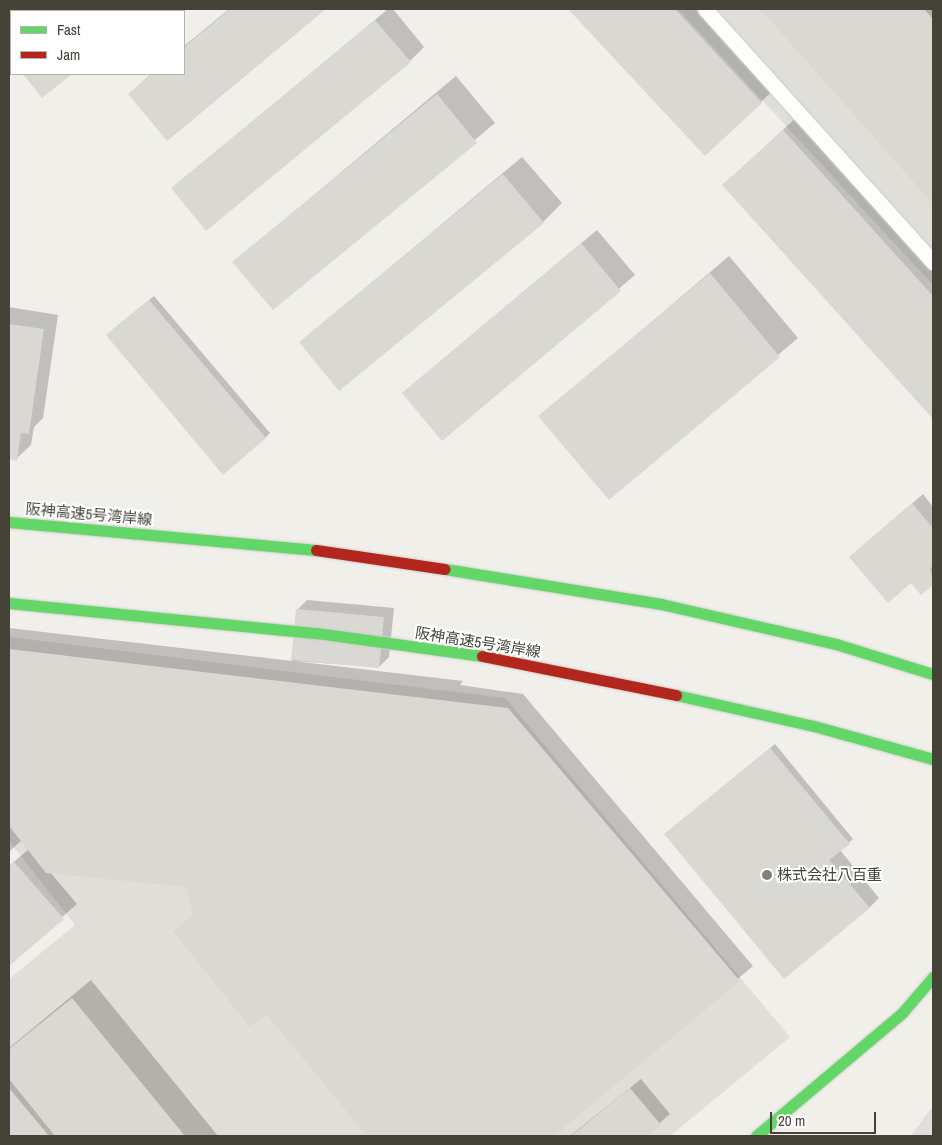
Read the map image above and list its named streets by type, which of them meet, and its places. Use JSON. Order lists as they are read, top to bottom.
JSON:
{
  "streets": {
    "main road": ["阪神高速5号湾岸線"]
  },
  "places": ["株式会社八百重"],
  "legend": ["Fast", "Jam"],
  "scale_bar": "20 m"
}
